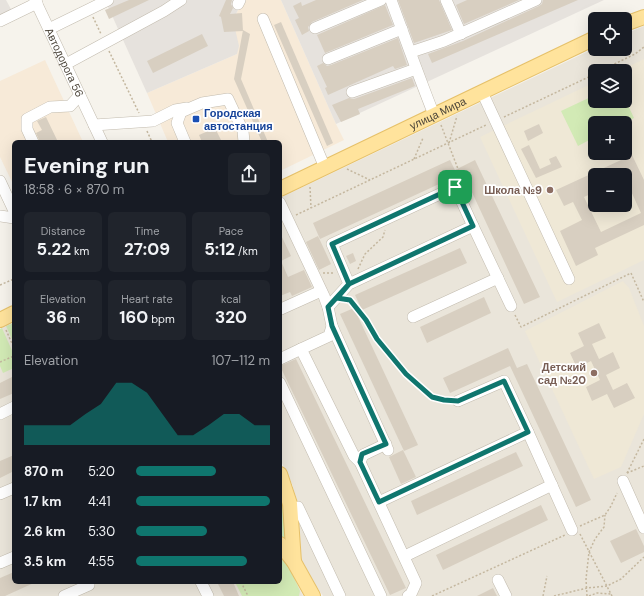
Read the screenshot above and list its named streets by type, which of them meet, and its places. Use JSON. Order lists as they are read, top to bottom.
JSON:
{
  "streets": {
    "main road": ["улица Мира"],
    "street": ["Автодорога 56"]
  },
  "places": {
    "transit": ["Городская автостанция"],
    "other": ["Школа №9", "Детский сад №20"]
  },
  "page": {
    "map_buttons": ["+", "−"],
    "heading": ["Evening run", "18:58 · 6 × 870 m"],
    "stats": [
      ["Distance", "5.22 km"],
      ["Time", "27:09"],
      ["Pace", "5:12 /km"],
      ["Elevation", "36 m"],
      ["Heart rate", "160 bpm"],
      ["kcal", "320"]
    ],
    "chart": ["Elevation", "107–112 m"],
    "list": [
      {
        "name": "870 m",
        "note": "5:20"
      },
      {
        "name": "1.7 km",
        "note": "4:41"
      },
      {
        "name": "2.6 km",
        "note": "5:30"
      },
      {
        "name": "3.5 km",
        "note": "4:55"
      }
    ]
  }
}
